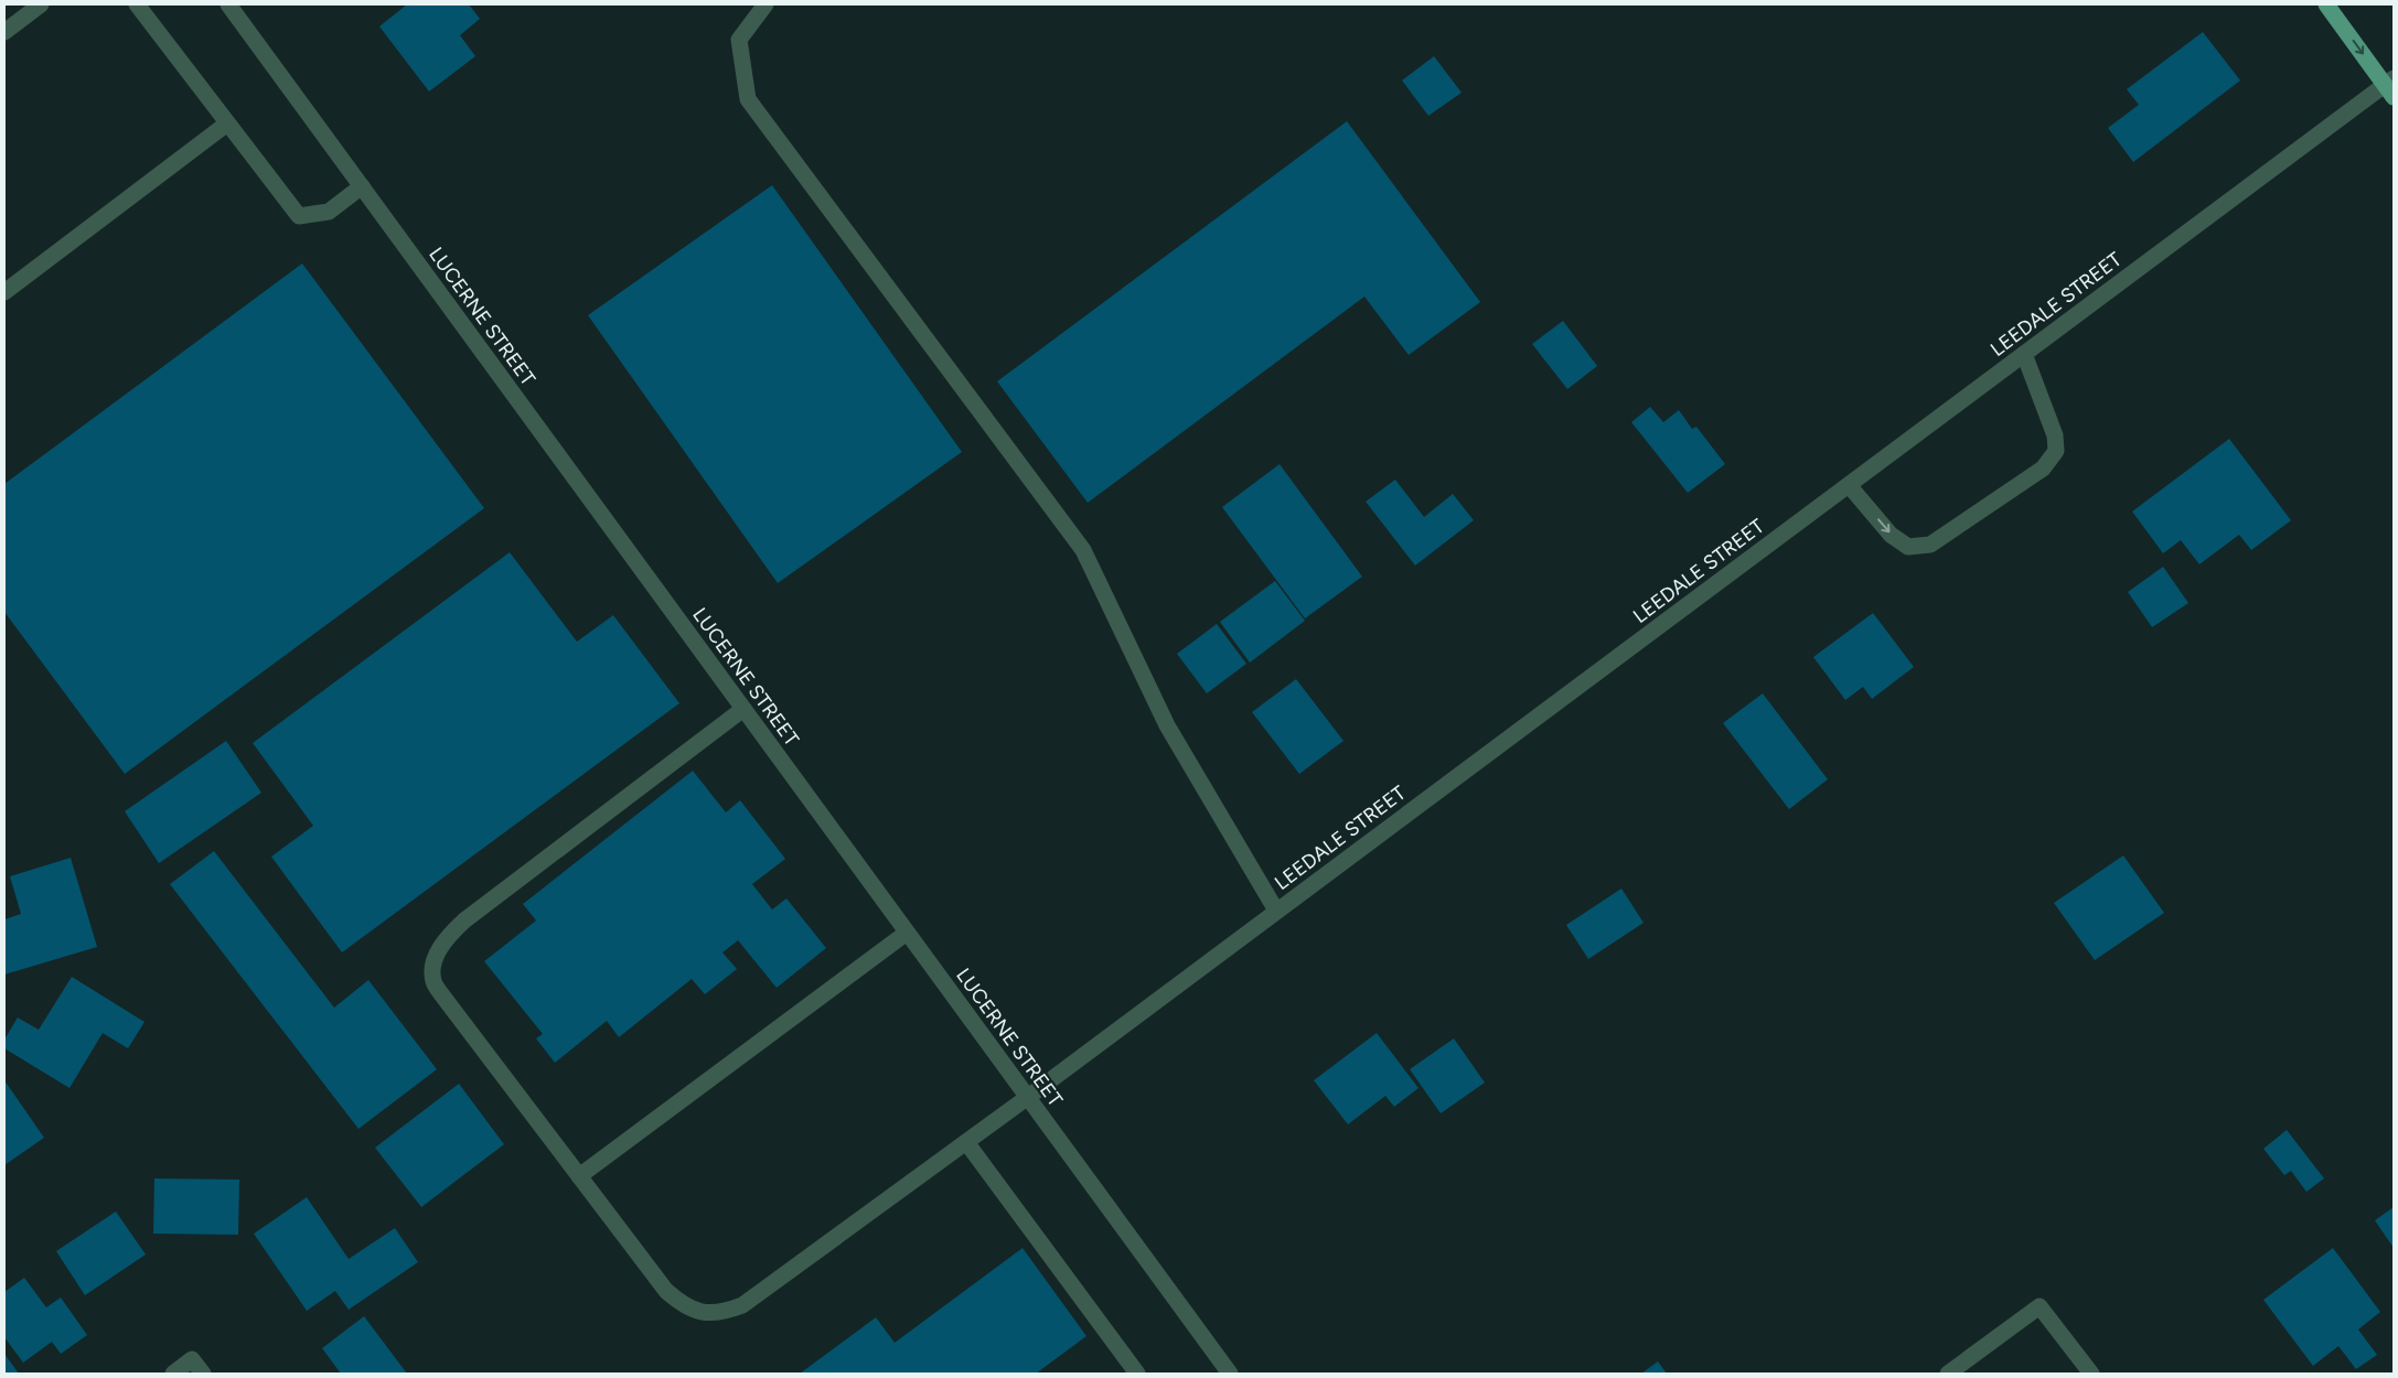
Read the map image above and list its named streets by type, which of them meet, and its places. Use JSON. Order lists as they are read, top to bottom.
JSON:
{
  "streets": {
    "street": ["LEEDALE STREET", "LUCERNE STREET"]
  },
  "crossings": [
    ["LEEDALE STREET", "LUCERNE STREET"]
  ]
}
